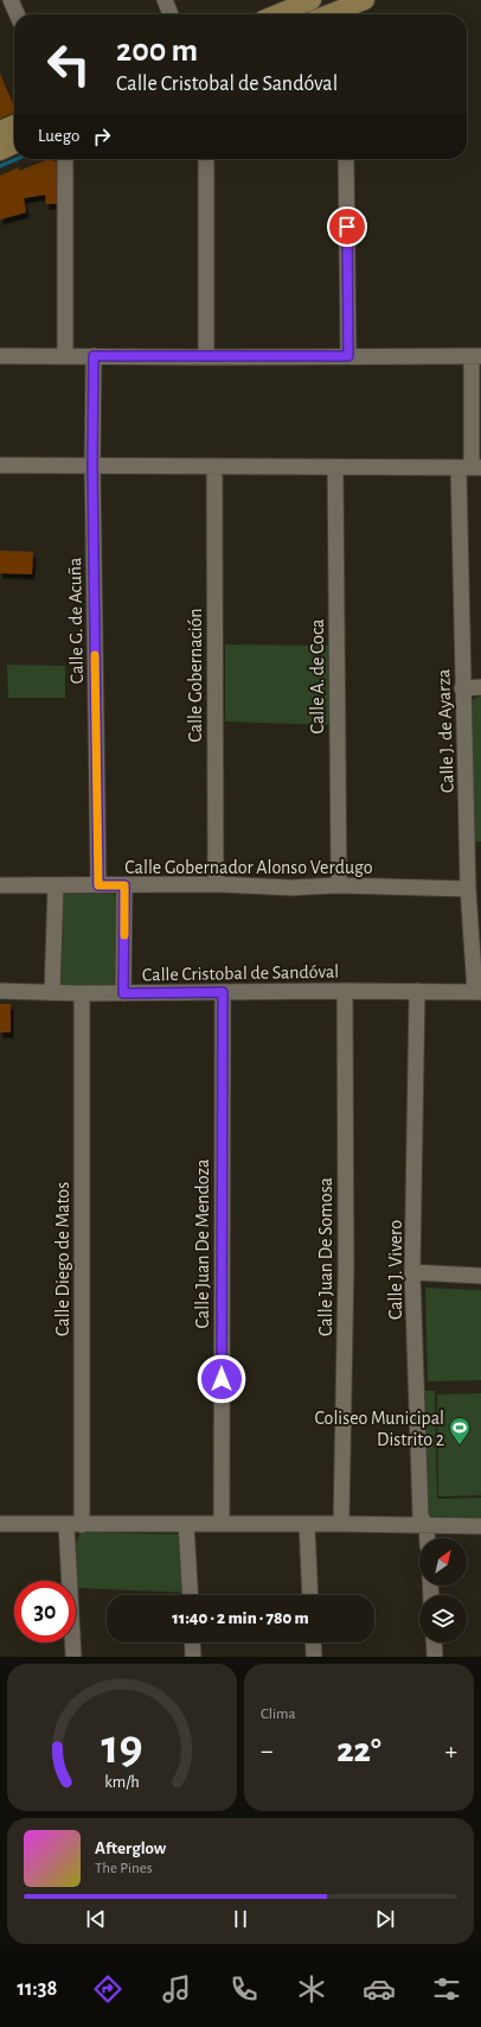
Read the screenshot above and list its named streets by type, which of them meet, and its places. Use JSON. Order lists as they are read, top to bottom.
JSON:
{
  "streets": {
    "street": [
      "Calle G. de Acuña",
      "Calle Gobernación",
      "Calle A. de Coca",
      "Calle J. de Ayarza",
      "Calle Gobernador Alonso Verdugo",
      "Calle Cristobal de Sandóval",
      "Calle Juan De Mendoza",
      "Calle Juan De Somosa",
      "Calle Diego de Matos",
      "Calle J. Vivero"
    ]
  },
  "crossings": [
    ["Calle G. de Acuña", "Calle Gobernador Alonso Verdugo"],
    ["Calle Gobernación", "Calle Gobernador Alonso Verdugo"],
    ["Calle A. de Coca", "Calle Gobernador Alonso Verdugo"],
    ["Calle J. de Ayarza", "Calle Gobernador Alonso Verdugo"],
    ["Calle J. de Ayarza", "Calle Cristobal de Sandóval"],
    ["Calle Cristobal de Sandóval", "Calle Juan De Mendoza"],
    ["Calle Cristobal de Sandóval", "Calle Juan De Somosa"],
    ["Calle Cristobal de Sandóval", "Calle Diego de Matos"],
    ["Calle Cristobal de Sandóval", "Calle J. Vivero"]
  ],
  "places": {
    "sports": ["Coliseo Municipal Distrito 2"]
  },
  "north": "top right",
  "page": {
    "turn": ["200 m", "Calle Cristobal de Sandóval"],
    "then": "Luego",
    "limit": "30",
    "trip": "11:40 · 2 min · 780 m",
    "tile": "Clima",
    "heat": ["−", "22°", "+"],
    "song": ["Afterglow", "The Pines"],
    "tabs": "11:38",
    "gauge": ["19", "km/h"]
  }
}
